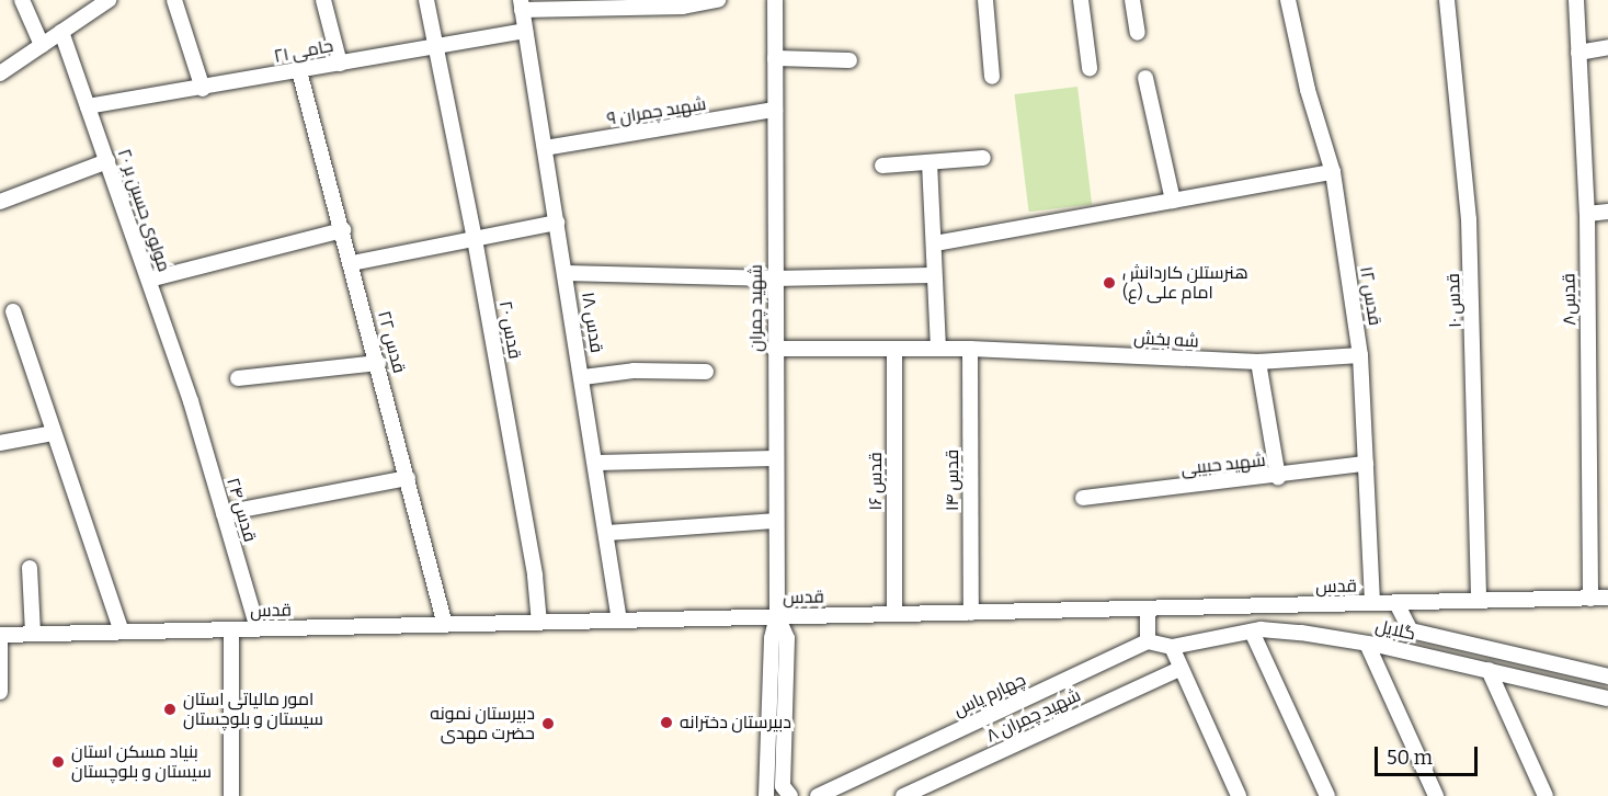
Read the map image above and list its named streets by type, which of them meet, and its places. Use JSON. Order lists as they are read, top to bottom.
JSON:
{
  "streets": {
    "street": [
      "جامی ۲۱",
      "شهید چمران ۹",
      "مولوی حسین بر ۲۰",
      "قدس ۱۲",
      "قدس۸",
      "قدس ۱۰",
      "شهید چمران",
      "قدس ۱۸",
      "قدس ۲۰",
      "شه بخش",
      "قدس ۲۲",
      "شهید حبیبی",
      "قدس ۱۴",
      "قدس ۱۶",
      "قدس ۲۴",
      "قدس",
      "گلایل",
      "چهارم یاس",
      "شهید چمران ۸"
    ]
  },
  "crossings": [
    ["جامی ۲۱", "مولوی حسین بر ۲۰"],
    ["جامی ۲۱", "قدس ۱۸"],
    ["جامی ۲۱", "قدس ۲۰"],
    ["جامی ۲۱", "قدس ۲۲"],
    ["شهید چمران ۹", "شهید چمران"],
    ["شهید چمران ۹", "قدس ۱۸"],
    ["مولوی حسین بر ۲۰", "قدس ۲۴"],
    ["قدس ۱۲", "شه بخش"],
    ["قدس ۱۲", "شهید حبیبی"],
    ["قدس ۱۲", "قدس"],
    ["قدس۸", "قدس"],
    ["قدس ۱۰", "قدس"],
    ["شهید چمران", "شه بخش"],
    ["شهید چمران", "قدس"],
    ["قدس ۱۸", "قدس"],
    ["قدس ۲۰", "قدس"],
    ["شه بخش", "قدس ۱۴"],
    ["شه بخش", "قدس ۱۶"],
    ["قدس ۲۲", "قدس"],
    ["قدس ۱۴", "قدس"],
    ["قدس ۱۶", "قدس"],
    ["قدس ۲۴", "قدس"],
    ["قدس", "گلایل"]
  ],
  "places": [
    "هنرستلن کاردانش امام علی (ع)",
    "امور مالیاتی استان سیستان و بلوچستان",
    "دبیرستان دخترانه",
    "دبیرستان نمونه حضرت مهدی",
    "بنیاد مسکن استان سیستان و بلوچستان"
  ],
  "scale_bar": "50 m"
}
